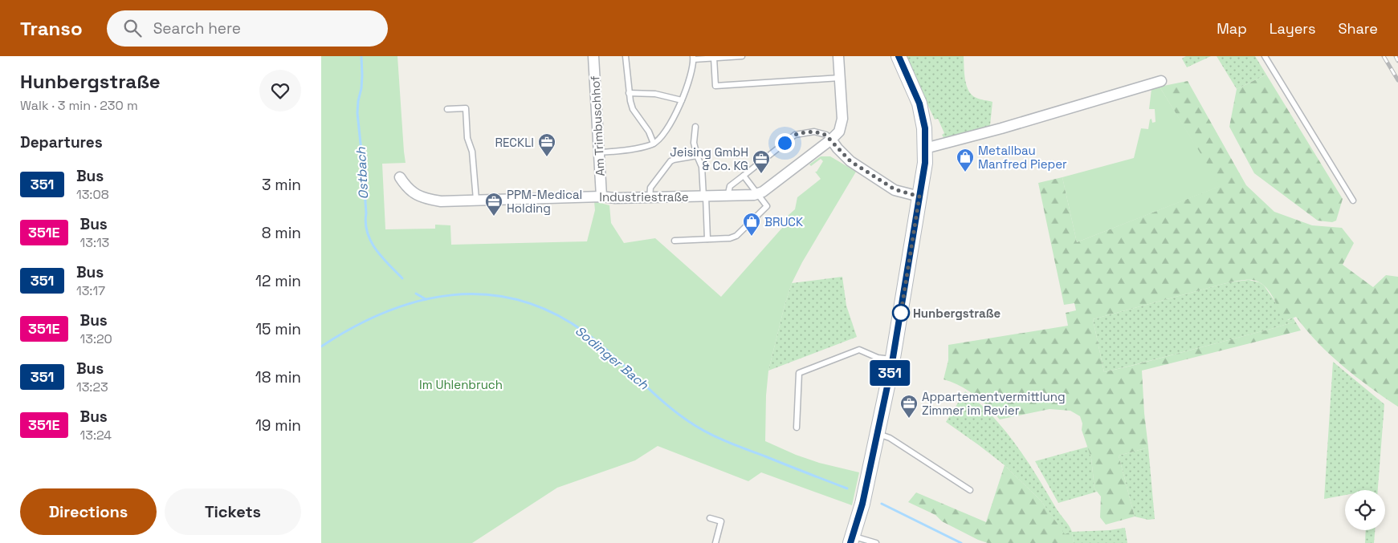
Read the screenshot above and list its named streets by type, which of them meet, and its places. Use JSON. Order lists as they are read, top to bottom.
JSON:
{
  "streets": {
    "street": ["Am Trimbuschhof", "Industriestraße"]
  },
  "crossings": [
    ["Am Trimbuschhof", "Industriestraße"]
  ],
  "water": ["Ostbach", "Sodinger Bach"],
  "parks": ["Im Uhlenbruch"],
  "places": {
    "office": [
      "RECKLI",
      "Jeising GmbH & Co. KG",
      "PPM-Medical Holding",
      "Appartementvermittlung Zimmer im Revier"
    ],
    "shop": ["Metallbau Manfred Pieper", "BRUCK"],
    "other": ["Hunbergstraße"]
  },
  "lines": ["bus line 351"],
  "page": {
    "header": "Transo",
    "search": "Search here",
    "nav": ["Map", "Layers", "Share"],
    "heading": [
      ["Hunbergstraße", "Walk · 3 min · 230 m"],
      "Departures"
    ],
    "on_map": "351",
    "list": [
      {
        "mark": "351",
        "name": "Bus",
        "note": "13:08",
        "value": "3 min"
      },
      {
        "mark": "351E",
        "name": "Bus",
        "note": "13:13",
        "value": "8 min"
      },
      {
        "mark": "351",
        "name": "Bus",
        "note": "13:17",
        "value": "12 min"
      },
      {
        "mark": "351E",
        "name": "Bus",
        "note": "13:20",
        "value": "15 min"
      },
      {
        "mark": "351",
        "name": "Bus",
        "note": "13:23",
        "value": "18 min"
      },
      {
        "mark": "351E",
        "name": "Bus",
        "note": "13:24",
        "value": "19 min"
      }
    ],
    "buttons": ["Directions", "Tickets"]
  }
}
